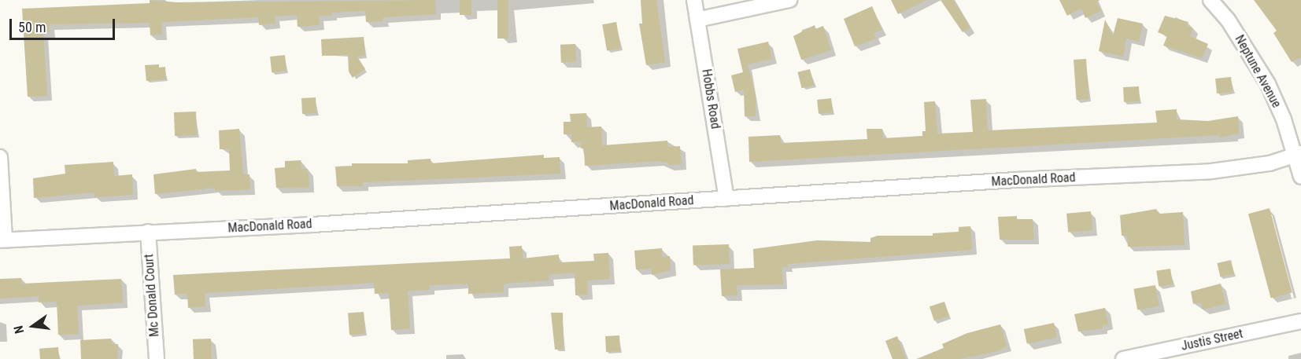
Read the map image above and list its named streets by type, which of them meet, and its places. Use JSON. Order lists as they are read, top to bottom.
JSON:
{
  "streets": {
    "street": [
      "Neptune Avenue",
      "Hobbs Road",
      "MacDonald Road",
      "Mc Donald Court",
      "Justis Street"
    ]
  },
  "crossings": [
    ["Neptune Avenue", "MacDonald Road"],
    ["Hobbs Road", "MacDonald Road"],
    ["MacDonald Road", "Mc Donald Court"]
  ],
  "scale_bar": "50 m",
  "north": "left"
}
